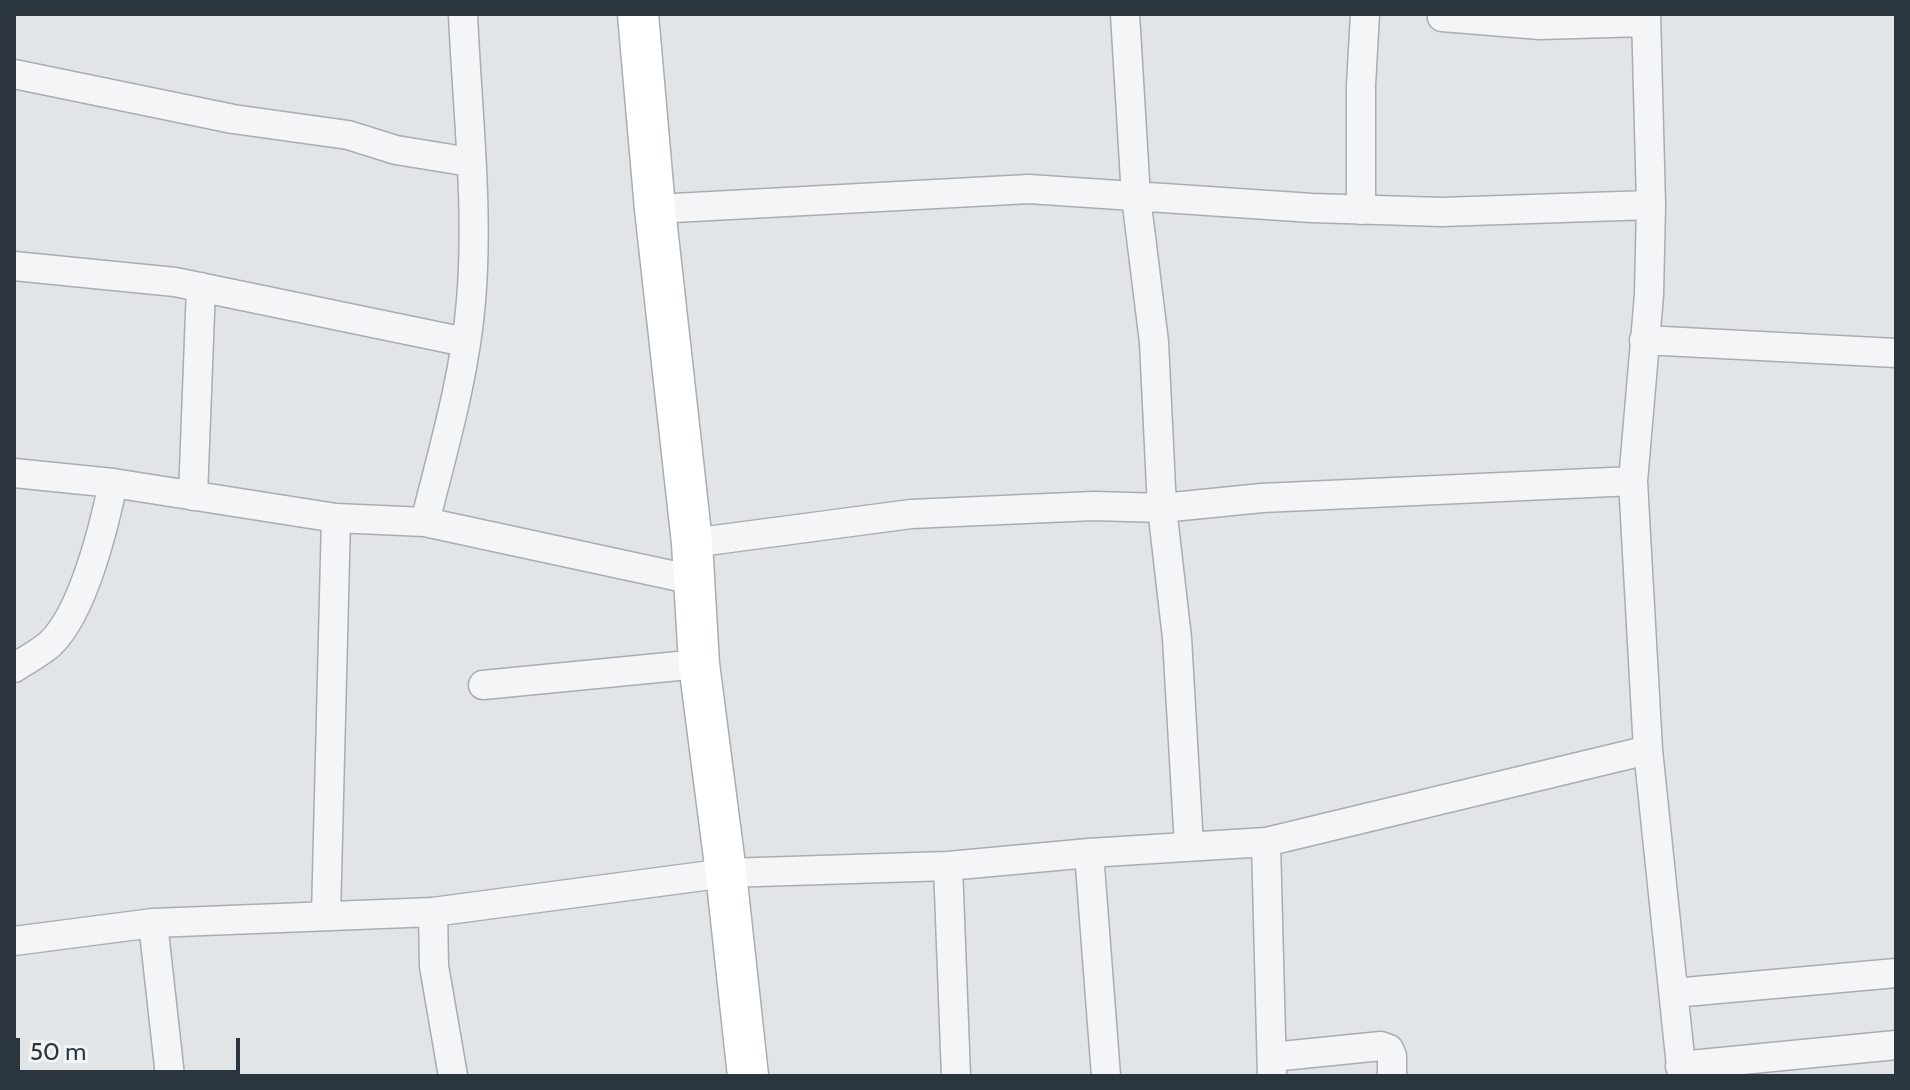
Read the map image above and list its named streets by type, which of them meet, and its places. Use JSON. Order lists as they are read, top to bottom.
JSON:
{
  "scale_bar": "50 m"
}
